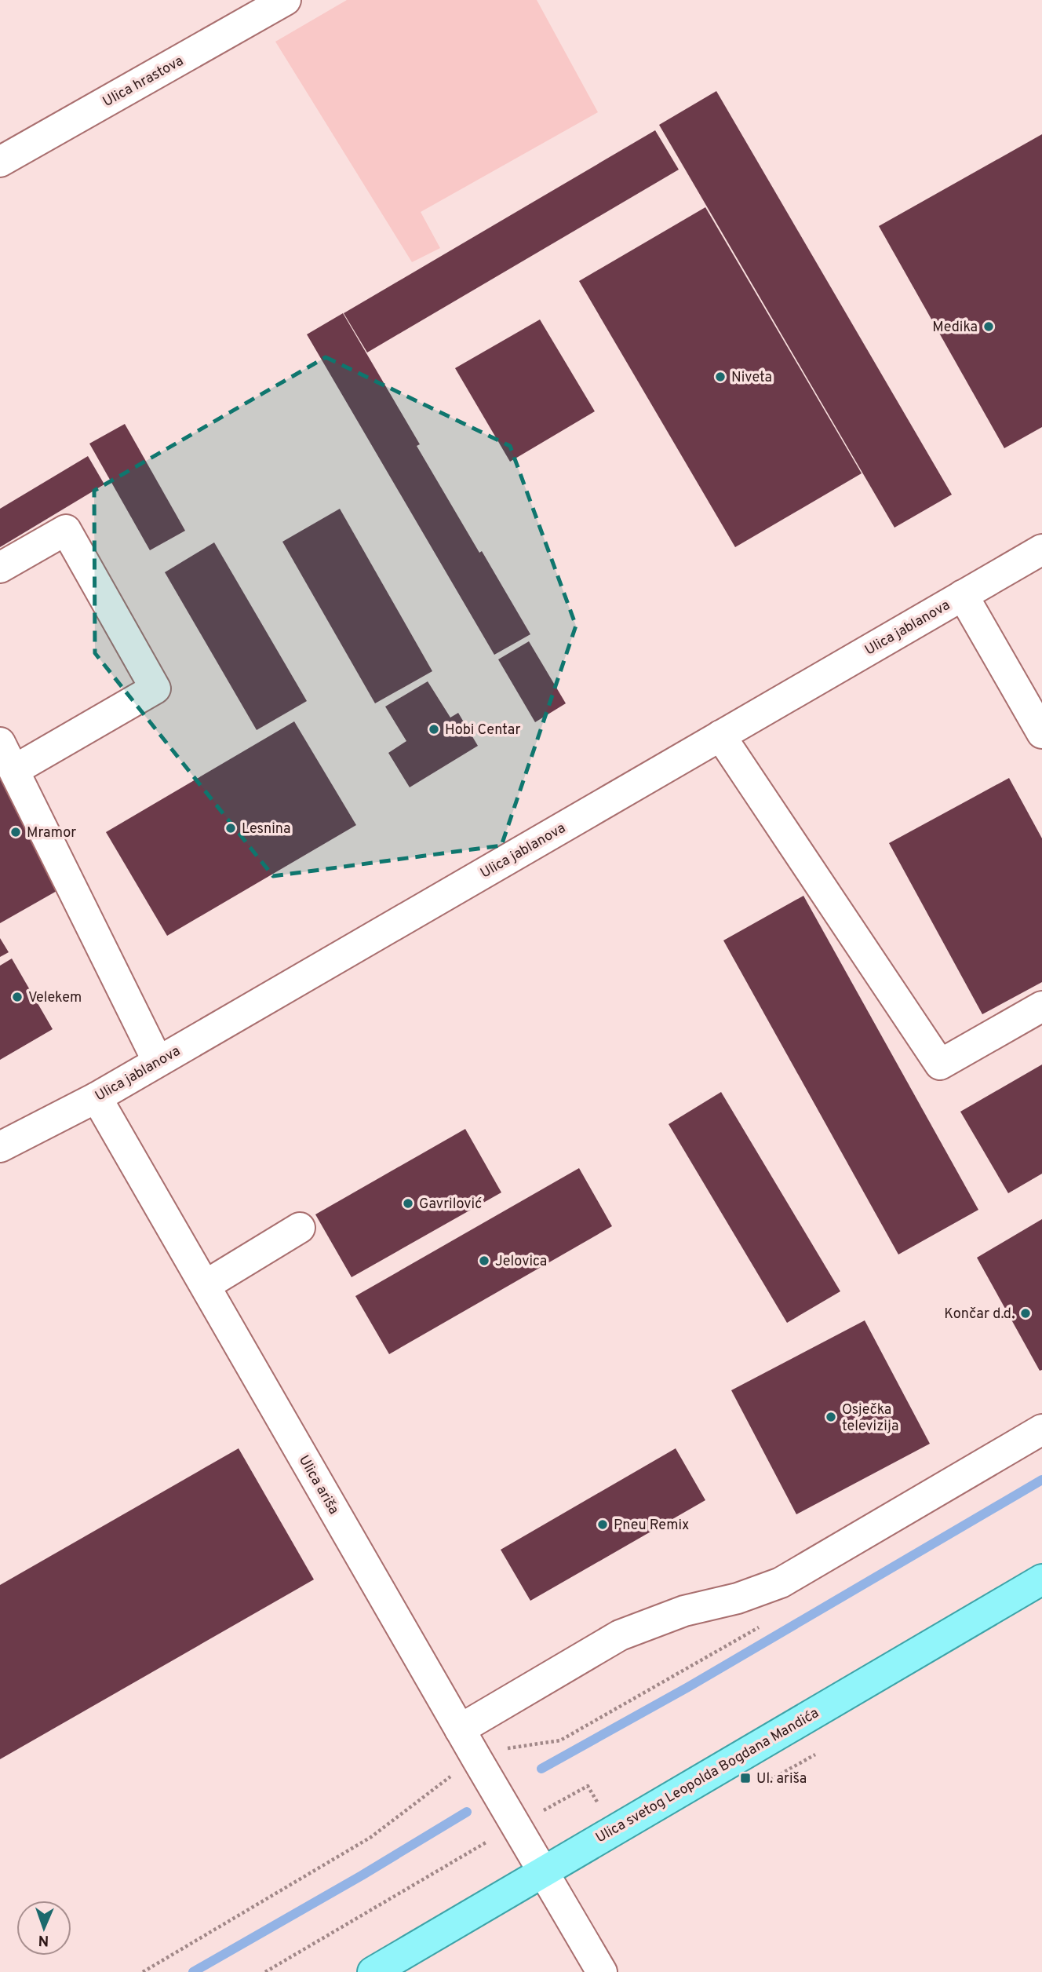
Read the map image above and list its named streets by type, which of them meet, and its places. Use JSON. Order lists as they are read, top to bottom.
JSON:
{
  "streets": {
    "main road": ["Ulica svetog Leopolda Bogdana Mandića"],
    "street": ["Ulica hrastova", "Ulica jablanova", "Ulica ariša"]
  },
  "crossings": [
    ["Ulica jablanova", "Ulica ariša"],
    ["Ulica ariša", "Ulica svetog Leopolda Bogdana Mandića"]
  ],
  "places": {
    "other": [
      "Medika",
      "Niveta",
      "Hobi Centar",
      "Lesnina",
      "Mramor",
      "Velekem",
      "Gavrilović",
      "Jelovica",
      "Končar d.d.",
      "Osječka televizija",
      "Pneu Remix"
    ],
    "transit": ["Ul. ariša"]
  },
  "north": "bottom"
}
